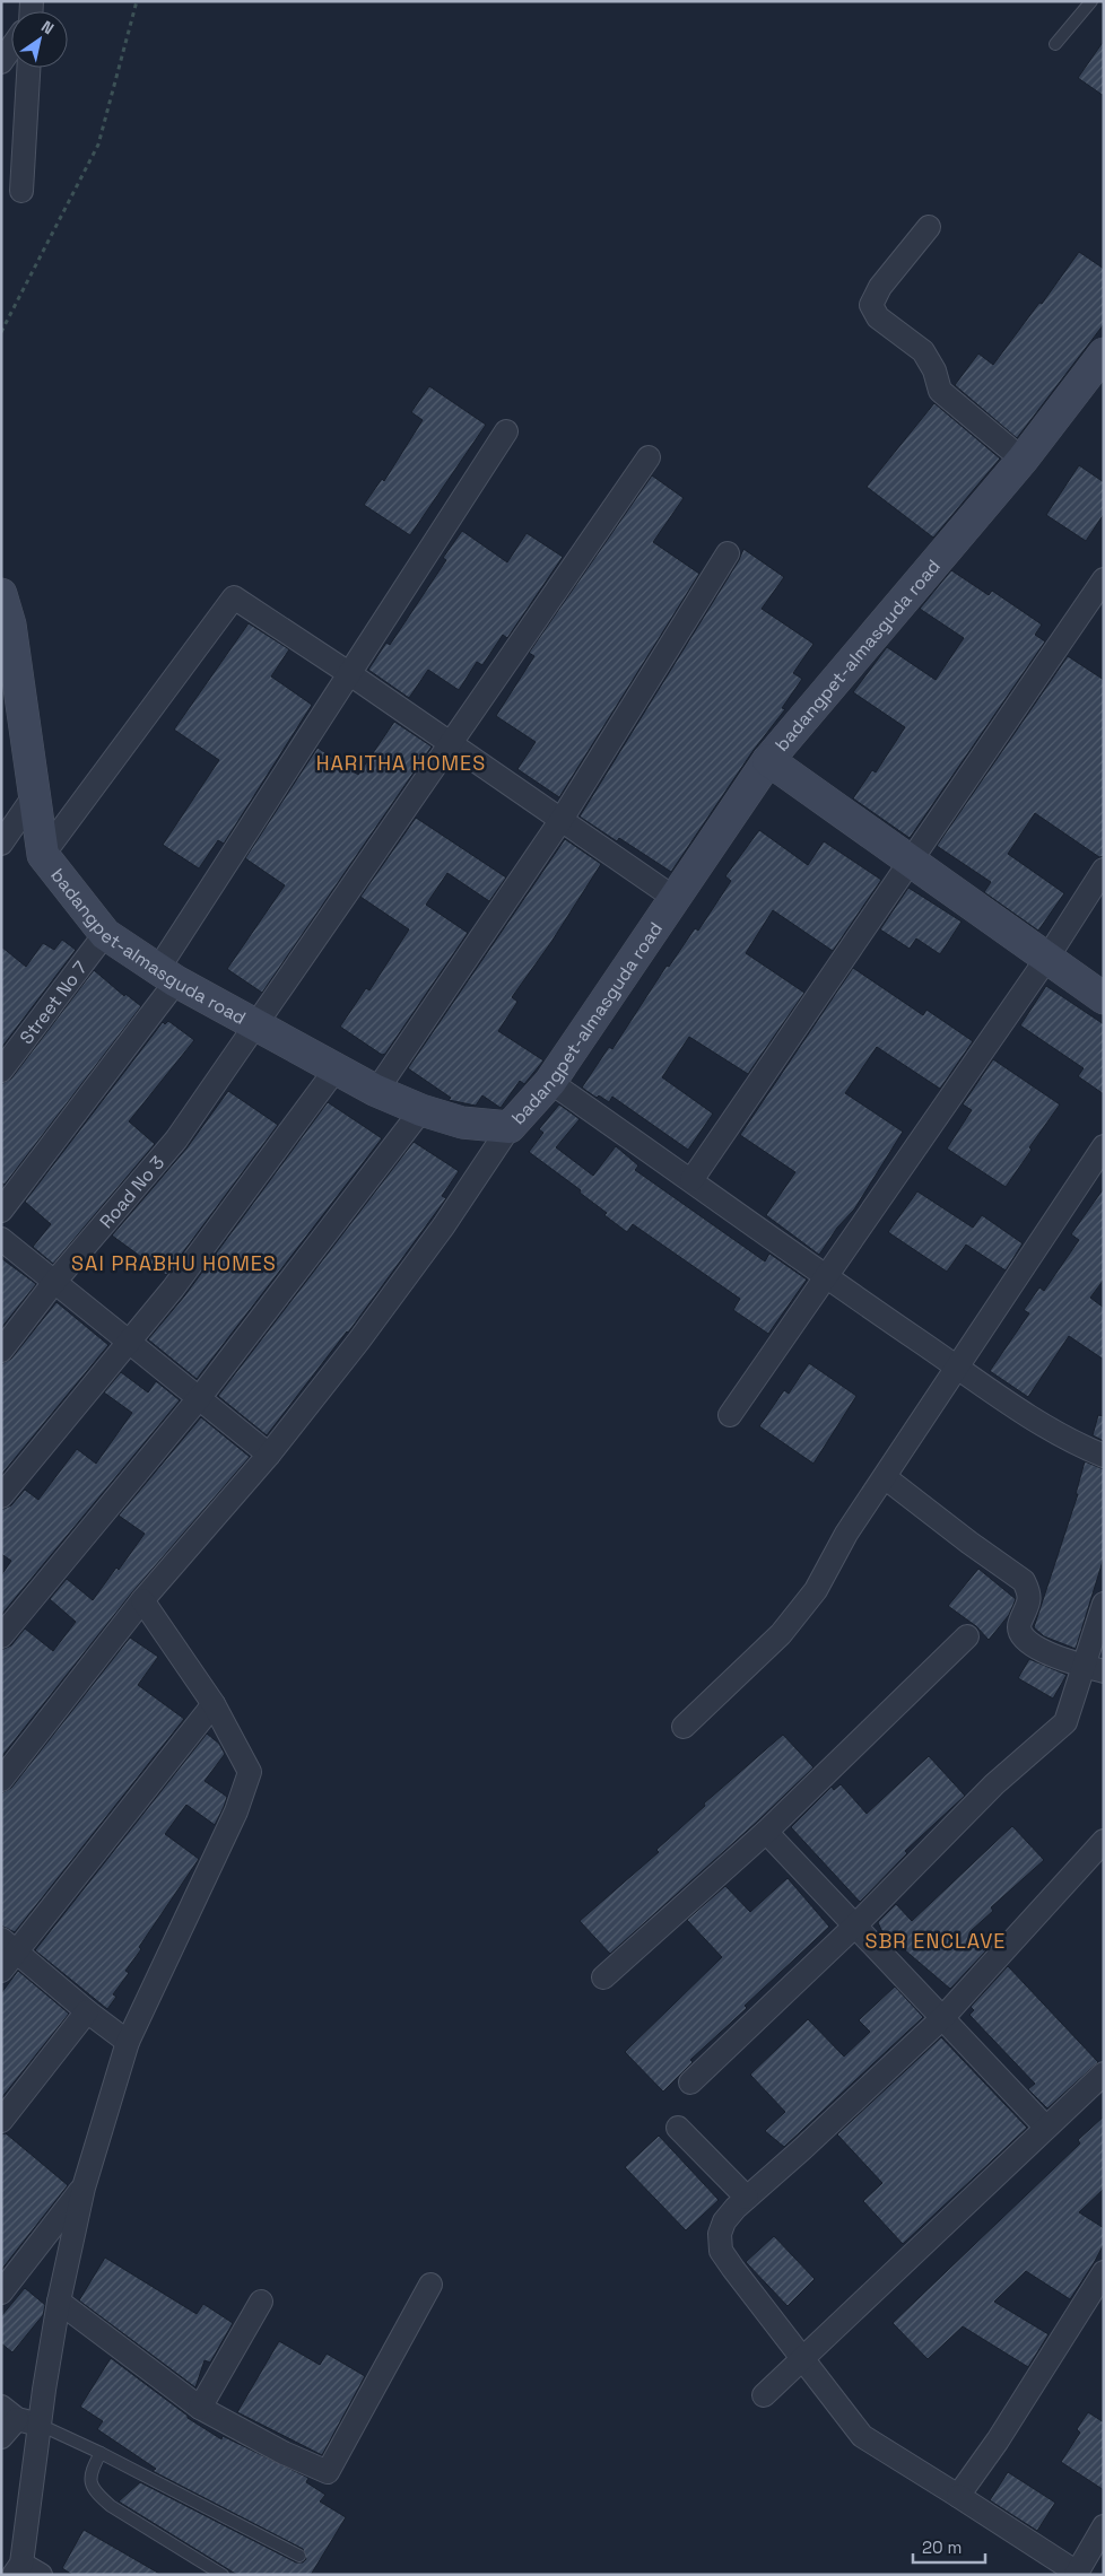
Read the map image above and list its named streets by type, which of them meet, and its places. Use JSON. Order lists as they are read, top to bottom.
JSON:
{
  "streets": {
    "street": ["badangpet-almasguda road", "Street No 7", "Road No 3"]
  },
  "crossings": [
    ["badangpet-almasguda road", "Street No 7"],
    ["badangpet-almasguda road", "Road No 3"]
  ],
  "districts": ["HARITHA HOMES", "SAI PRABHU HOMES", "SBR ENCLAVE"],
  "scale_bar": "20 m",
  "north": "top right"
}
